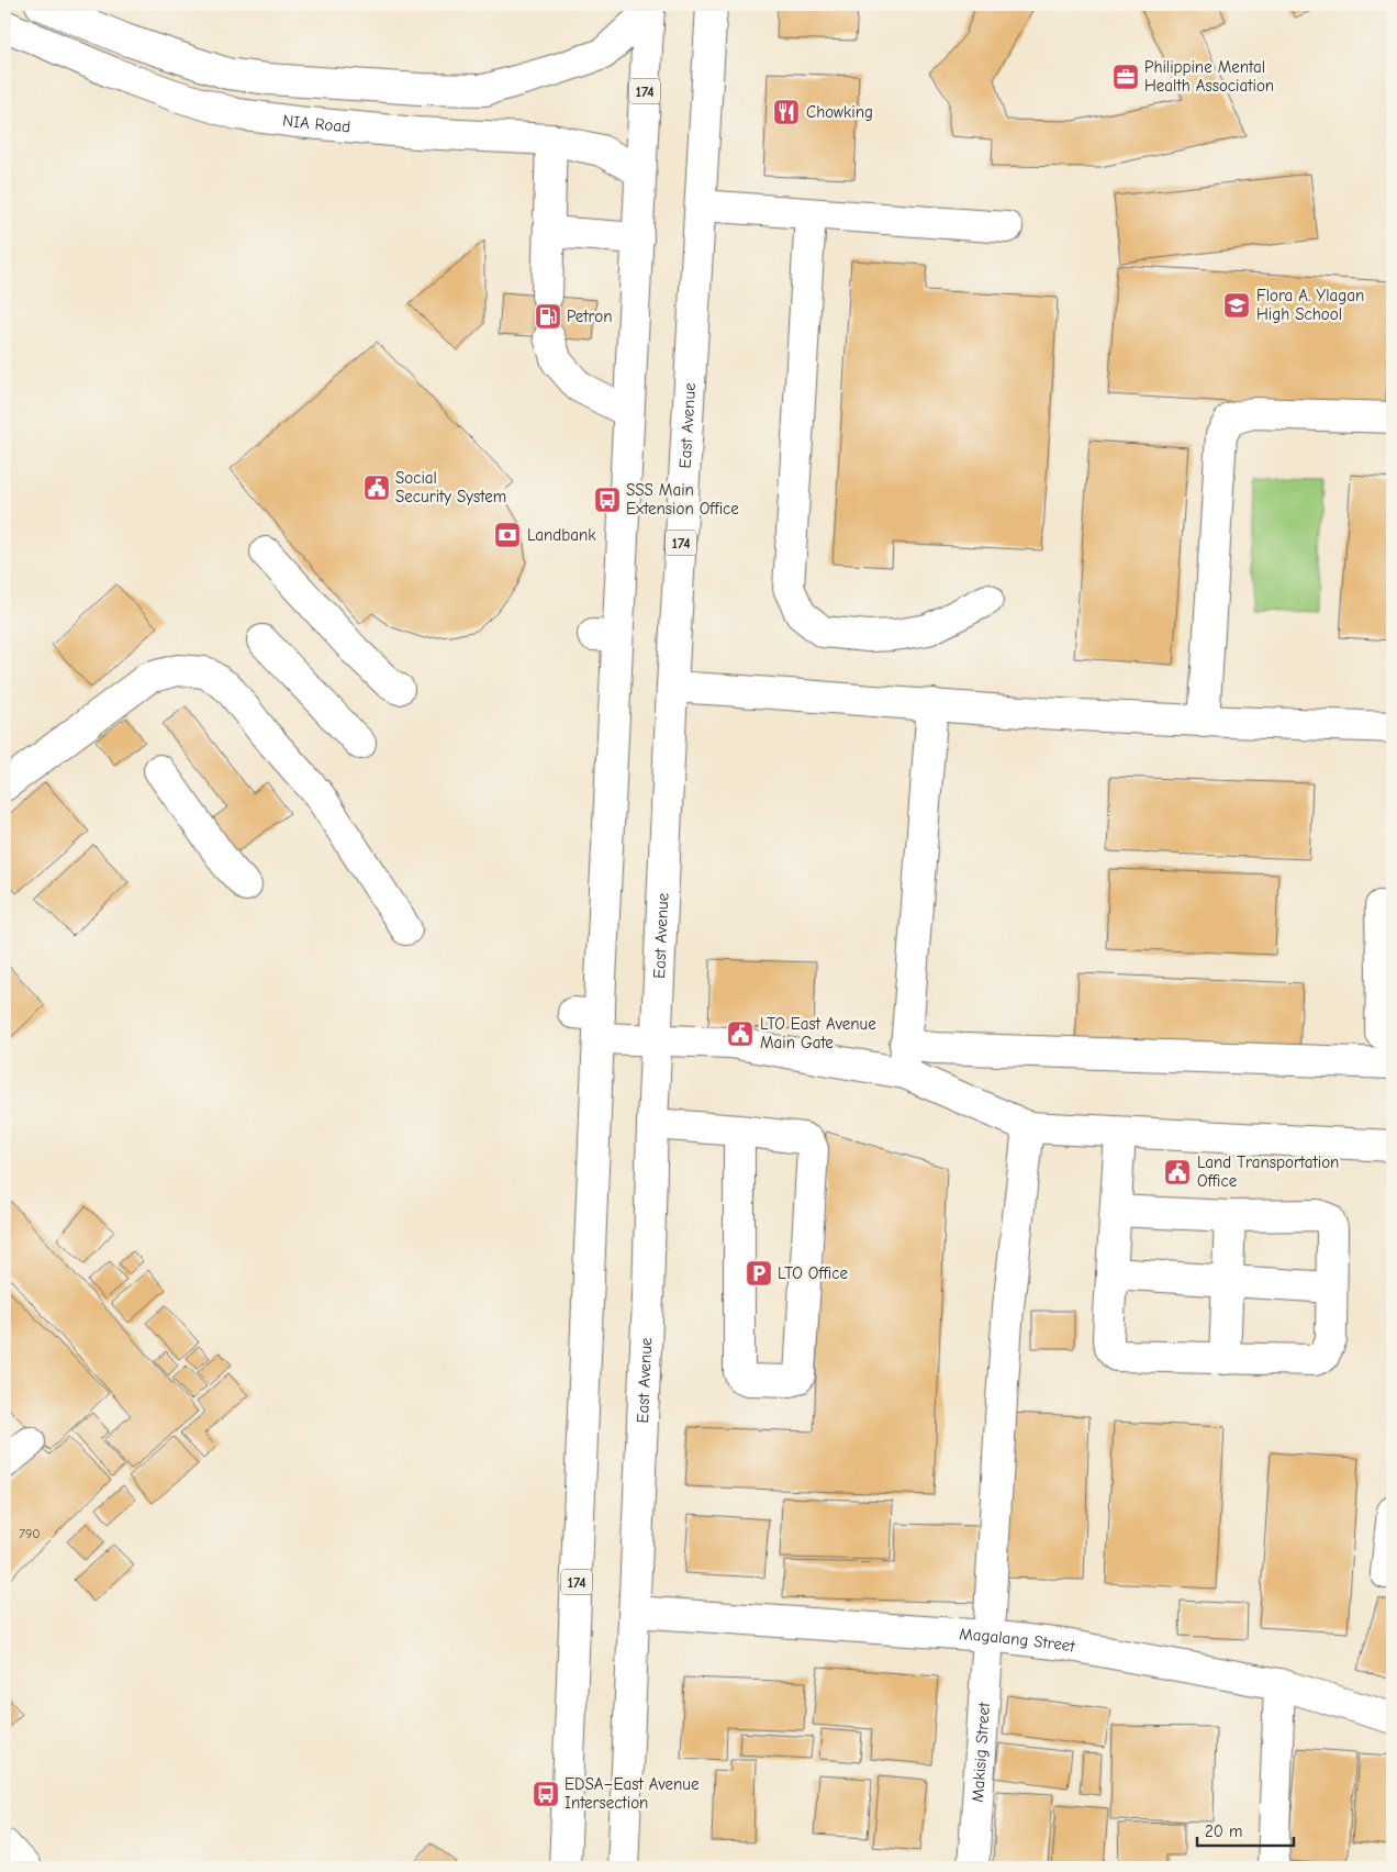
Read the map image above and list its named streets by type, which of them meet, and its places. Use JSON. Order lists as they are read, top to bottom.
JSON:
{
  "streets": {
    "main road": [
      "174",
      "NIA Road",
      "East Avenue",
      "Magalang Street",
      "Makisig Street"
    ]
  },
  "crossings": [
    ["174", "NIA Road"],
    ["East Avenue", "Magalang Street"],
    ["Magalang Street", "Makisig Street"]
  ],
  "places": {
    "office": ["Philippine Mental Health Association"],
    "restaurant": ["Chowking"],
    "school or university": ["Flora A. Ylagan High School"],
    "fuel station": ["Petron"],
    "public building": ["Social Security System", "LTO East Avenue Main Gate", "Land Transportation Office"],
    "bus stop": ["SSS Main Extension Office", "EDSA–East Avenue Intersection"],
    "bank": ["Landbank"],
    "parking": ["LTO Office"]
  },
  "house_numbers": ["790"],
  "scale_bar": "20 m"
}
